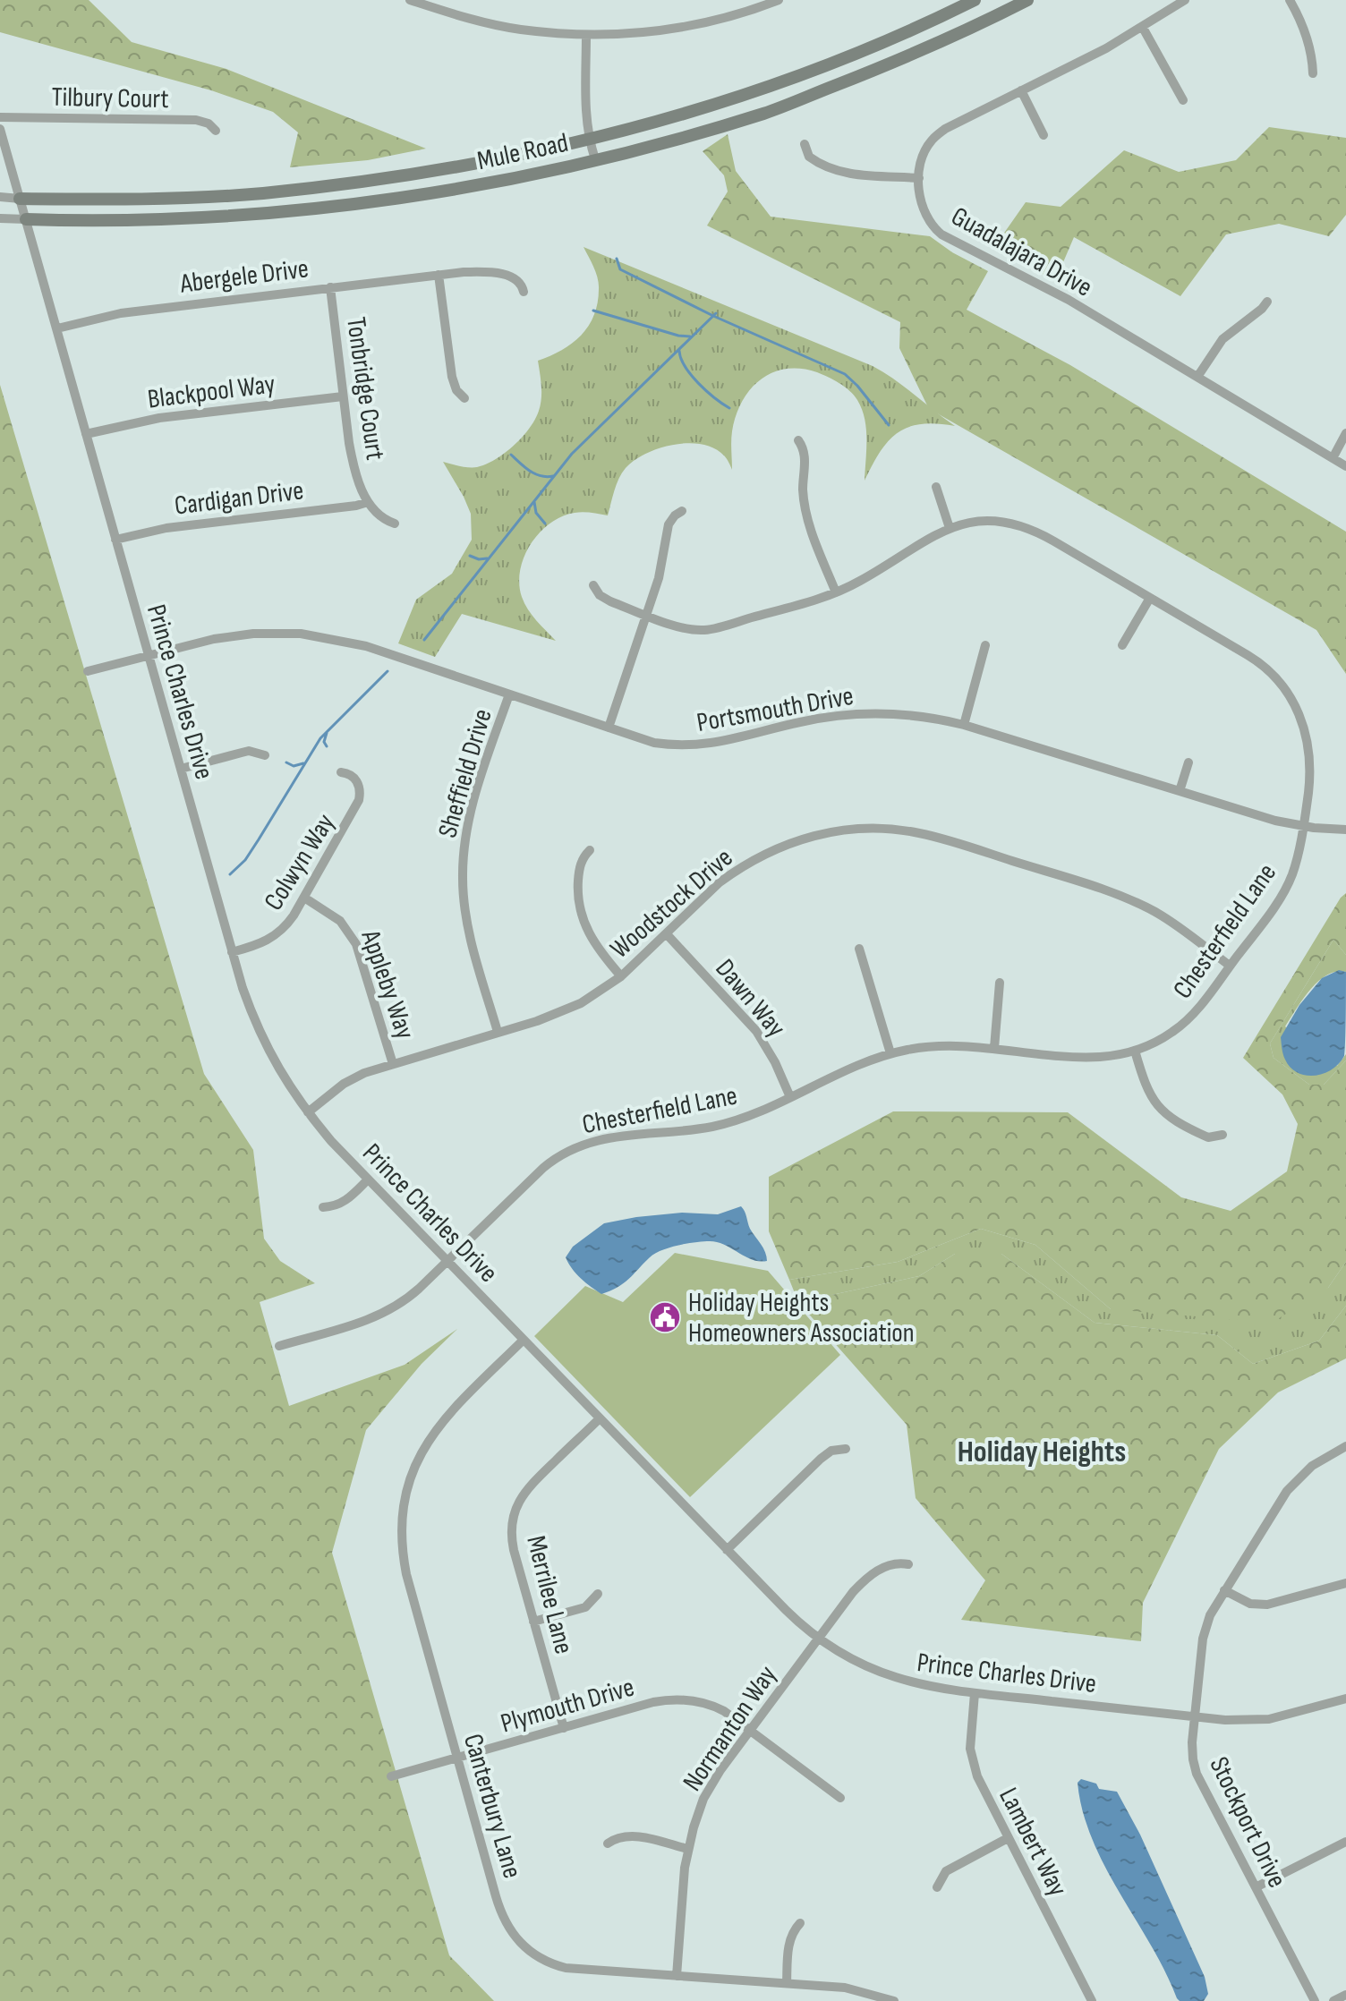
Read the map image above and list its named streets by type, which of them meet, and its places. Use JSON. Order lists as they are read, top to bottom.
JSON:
{
  "streets": {
    "main road": ["Mule Road"],
    "street": [
      "Tilbury Court",
      "Guadalajara Drive",
      "Abergele Drive",
      "Tonbridge Court",
      "Blackpool Way",
      "Cardigan Drive",
      "Prince Charles Drive",
      "Portsmouth Drive",
      "Sheffield Drive",
      "Colwyn Way",
      "Woodstock Drive",
      "Chesterfield Lane",
      "Appleby Way",
      "Dawn Way",
      "Merrilee Lane",
      "Plymouth Drive",
      "Normanton Way",
      "Canterbury Lane",
      "Stockport Drive",
      "Lambert Way"
    ]
  },
  "crossings": [
    ["Mule Road", "Prince Charles Drive"],
    ["Abergele Drive", "Tonbridge Court"],
    ["Abergele Drive", "Prince Charles Drive"],
    ["Tonbridge Court", "Blackpool Way"],
    ["Tonbridge Court", "Cardigan Drive"],
    ["Blackpool Way", "Prince Charles Drive"],
    ["Cardigan Drive", "Prince Charles Drive"],
    ["Prince Charles Drive", "Portsmouth Drive"],
    ["Prince Charles Drive", "Colwyn Way"],
    ["Prince Charles Drive", "Woodstock Drive"],
    ["Prince Charles Drive", "Chesterfield Lane"],
    ["Prince Charles Drive", "Merrilee Lane"],
    ["Prince Charles Drive", "Normanton Way"],
    ["Prince Charles Drive", "Canterbury Lane"],
    ["Prince Charles Drive", "Stockport Drive"],
    ["Prince Charles Drive", "Lambert Way"],
    ["Portsmouth Drive", "Sheffield Drive"],
    ["Portsmouth Drive", "Chesterfield Lane"],
    ["Sheffield Drive", "Woodstock Drive"],
    ["Colwyn Way", "Appleby Way"],
    ["Woodstock Drive", "Chesterfield Lane"],
    ["Woodstock Drive", "Appleby Way"],
    ["Woodstock Drive", "Dawn Way"],
    ["Chesterfield Lane", "Dawn Way"],
    ["Merrilee Lane", "Plymouth Drive"],
    ["Plymouth Drive", "Normanton Way"],
    ["Plymouth Drive", "Canterbury Lane"],
    ["Normanton Way", "Canterbury Lane"]
  ],
  "districts": ["Holiday Heights"],
  "places": {
    "public building": ["Holiday Heights Homeowners Association"]
  }
}
